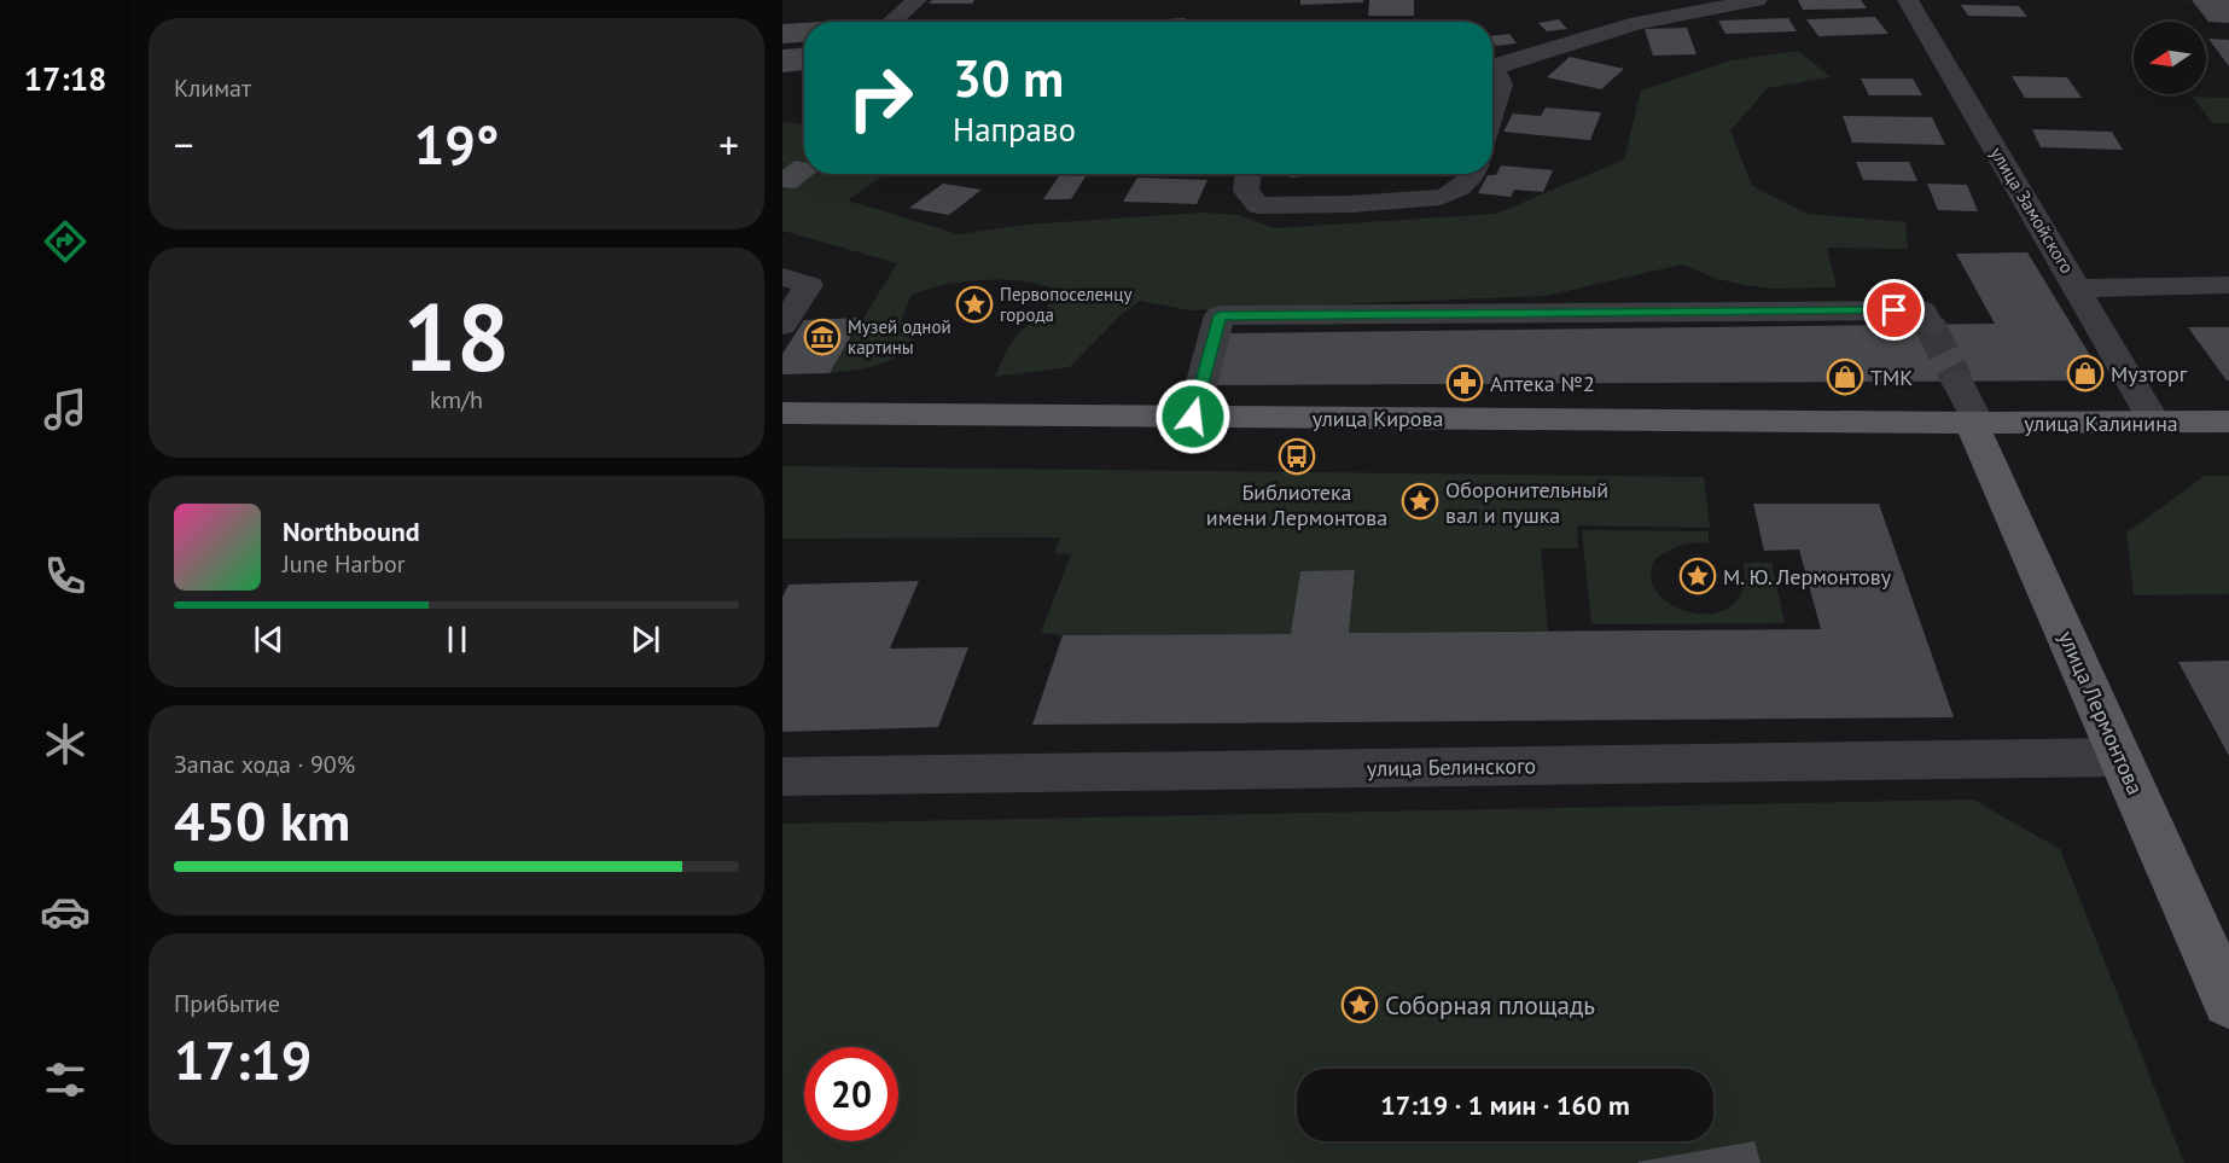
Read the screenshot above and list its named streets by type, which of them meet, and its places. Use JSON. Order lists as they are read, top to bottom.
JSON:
{
  "streets": {
    "main road": ["улица Кирова", "улица Калинина", "улица Лермонтова"],
    "street": ["улица Замойского", "улица Белинского"]
  },
  "crossings": [
    ["улица Замойского", "улица Калинина"],
    ["улица Кирова", "улица Калинина"],
    ["улица Кирова", "улица Лермонтова"],
    ["улица Калинина", "улица Лермонтова"],
    ["улица Лермонтова", "улица Белинского"]
  ],
  "places": {
    "place": [
      "Первопоселенцу города",
      "Оборонительный вал и пушка",
      "М. Ю. Лермонтову",
      "Соборная площадь"
    ],
    "museum": ["Музей одной картины"],
    "shop": ["Музторг", "ТМК"],
    "pharmacy": ["Аптека №2"],
    "bus stop": ["Библиотека имени Лермонтова"]
  },
  "north": "left",
  "page": {
    "tabs": "17:18",
    "tile": [
      "Климат",
      ["18", "km/h"],
      ["Запас хода · 90%", "450 km"],
      ["Прибытие", "17:19"]
    ],
    "turn": ["30 m", "Направо"],
    "heat": ["−", "19°", "+"],
    "song": ["Northbound", "June Harbor"],
    "limit": "20",
    "trip": "17:19 · 1 мин · 160 m"
  }
}
